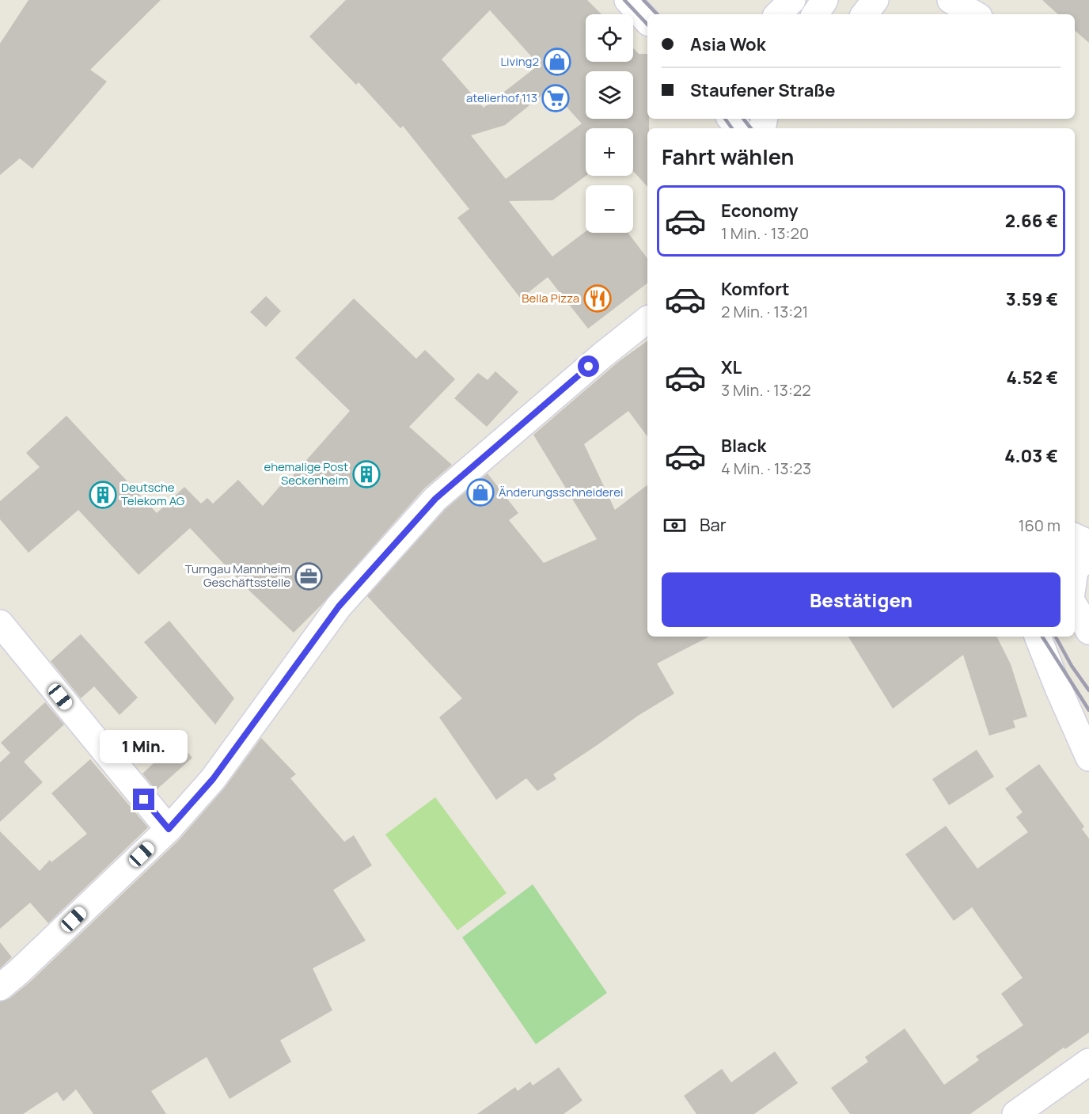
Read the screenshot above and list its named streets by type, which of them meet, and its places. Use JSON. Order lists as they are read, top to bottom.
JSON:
{
  "places": {
    "shop": ["Living2", "Änderungsschneiderei"],
    "supermarket": ["atelierhof 113"],
    "restaurant": ["Bella Pizza"],
    "building": ["ehemalige Post Seckenheim", "Deutsche Telekom AG"],
    "office": ["Turngau Mannheim Geschäftsstelle"]
  },
  "page": {
    "map_buttons": ["+", "−"],
    "banner": ["Asia Wok", "Staufener Straße"],
    "heading": "Fahrt wählen",
    "list": [
      {
        "name": "Economy",
        "note": "1 Min. · 13:20",
        "value": "2.66 €"
      },
      {
        "name": "Komfort",
        "note": "2 Min. · 13:21",
        "value": "3.59 €"
      },
      {
        "name": "XL",
        "note": "3 Min. · 13:22",
        "value": "4.52 €"
      },
      {
        "name": "Black",
        "note": "4 Min. · 13:23",
        "value": "4.03 €"
      }
    ],
    "pay": ["Bar", "160 m"],
    "buttons": "Bestätigen",
    "bubble": "1 Min."
  }
}
